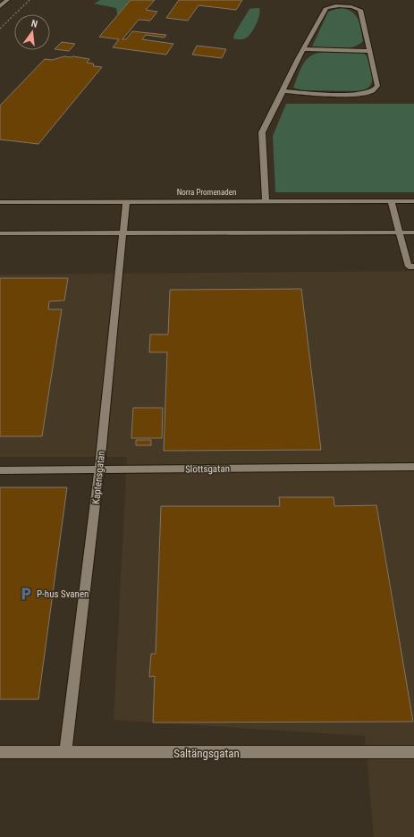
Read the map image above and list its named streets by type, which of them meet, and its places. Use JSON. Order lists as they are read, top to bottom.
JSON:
{
  "streets": {
    "street": [
      "Norra Promenaden",
      "Slottsgatan",
      "Kaptensgatan",
      "Saltängsgatan"
    ]
  },
  "crossings": [
    ["Norra Promenaden", "Kaptensgatan"],
    ["Slottsgatan", "Kaptensgatan"],
    ["Kaptensgatan", "Saltängsgatan"]
  ],
  "places": {
    "parking": ["P-hus Svanen"]
  },
  "north": "top"
}
